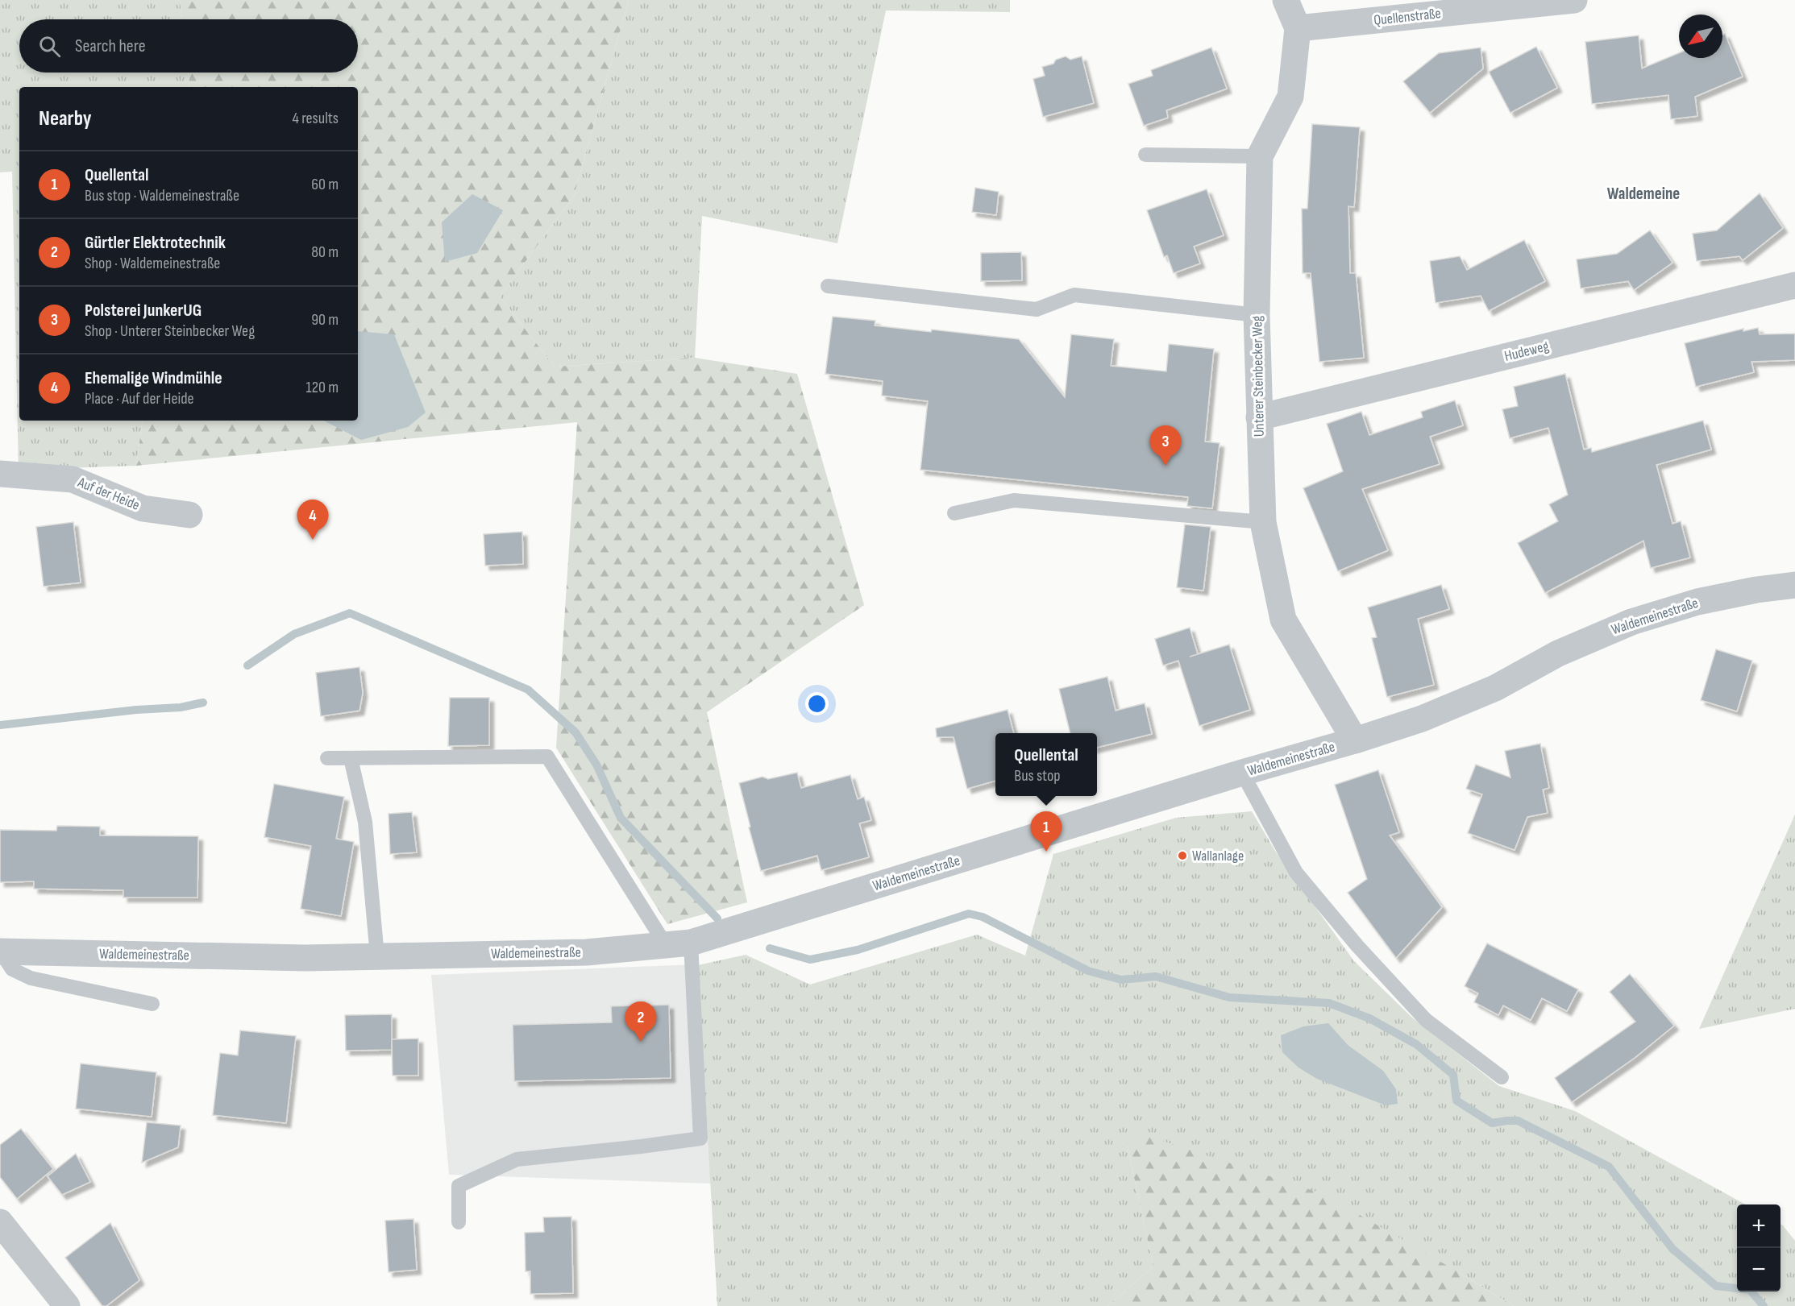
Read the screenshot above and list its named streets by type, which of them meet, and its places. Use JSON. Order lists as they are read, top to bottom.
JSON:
{
  "streets": {
    "street": [
      "Quellenstraße",
      "Hudeweg",
      "Unterer Steinbecker Weg",
      "Auf der Heide",
      "Waldemeinestraße"
    ]
  },
  "crossings": [
    ["Quellenstraße", "Unterer Steinbecker Weg"],
    ["Hudeweg", "Unterer Steinbecker Weg"],
    ["Unterer Steinbecker Weg", "Waldemeinestraße"]
  ],
  "districts": ["Waldemeine"],
  "places": ["Wallanlage"],
  "north": "bottom left",
  "page": {
    "search": "Search here",
    "heading": ["Nearby", "4 results"],
    "list": [
      {
        "mark": "1",
        "name": "Quellental",
        "note": "Bus stop · Waldemeinestraße",
        "value": "60 m"
      },
      {
        "mark": "2",
        "name": "Gürtler Elektrotechnik",
        "note": "Shop · Waldemeinestraße",
        "value": "80 m"
      },
      {
        "mark": "3",
        "name": "Polsterei JunkerUG",
        "note": "Shop · Unterer Steinbecker Weg",
        "value": "90 m"
      },
      {
        "mark": "4",
        "name": "Ehemalige Windmühle",
        "note": "Place · Auf der Heide",
        "value": "120 m"
      }
    ],
    "pins": [
      "3",
      "4",
      "1",
      "2"
    ],
    "popup": ["Quellental", "Bus stop"],
    "map_buttons": ["+", "−"]
  }
}
